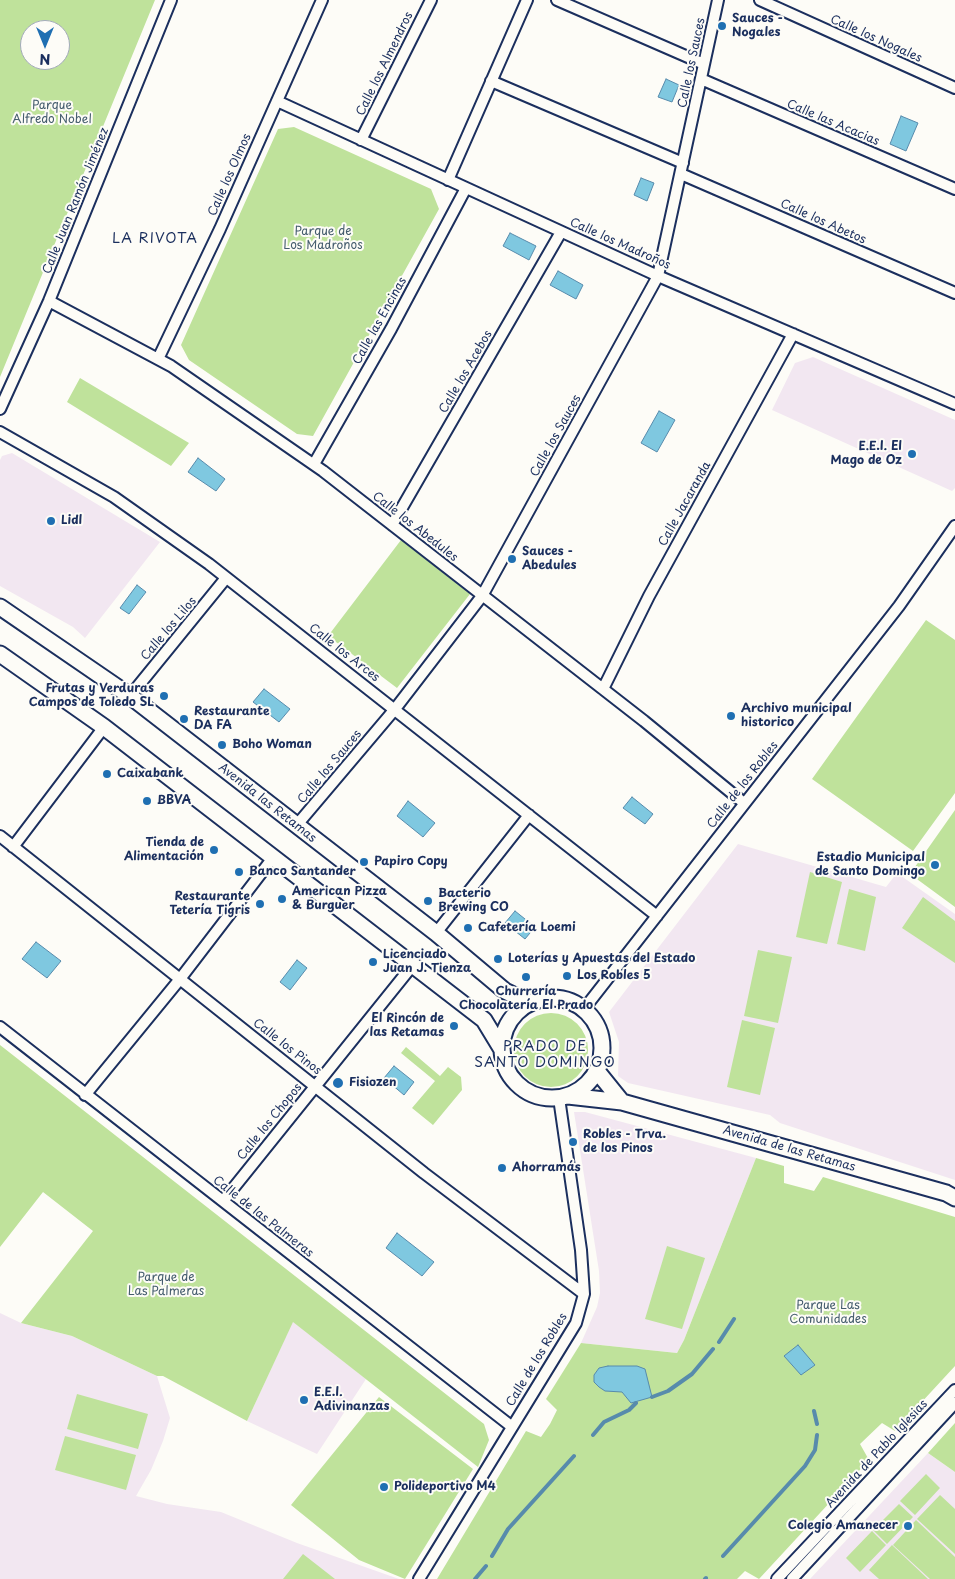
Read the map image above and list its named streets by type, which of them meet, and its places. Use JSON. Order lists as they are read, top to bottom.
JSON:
{
  "streets": {
    "street": [
      "Calle los Nogales",
      "Calle los Sauces",
      "Calle los Almendros",
      "Calle las Acacias",
      "Calle los Olmos",
      "Calle Juan Ramón Jiménez",
      "Calle los Abetos",
      "Calle los Madroños",
      "Calle las Encinas",
      "Calle los Acebos",
      "Calle Jacaranda",
      "Calle los Abedules",
      "Calle los Lilos",
      "Calle los Arces",
      "Calle de los Robles",
      "Avenida las Retamas",
      "Calle los Pinos",
      "Calle los Chopos",
      "Avenida de las Retamas",
      "Calle de las Palmeras",
      "Avenida de Pablo Iglesias"
    ]
  },
  "crossings": [
    ["Calle los Sauces", "Calle las Acacias"],
    ["Calle los Sauces", "Calle los Abetos"],
    ["Calle los Sauces", "Calle los Madroños"],
    ["Calle los Sauces", "Calle los Abedules"],
    ["Calle los Sauces", "Calle los Arces"],
    ["Calle los Sauces", "Avenida las Retamas"],
    ["Calle los Almendros", "Calle los Madroños"],
    ["Calle los Olmos", "Calle los Madroños"],
    ["Calle los Olmos", "Calle los Abedules"],
    ["Calle Juan Ramón Jiménez", "Calle los Abedules"],
    ["Calle los Madroños", "Calle las Encinas"],
    ["Calle los Madroños", "Calle los Acebos"],
    ["Calle los Madroños", "Calle Jacaranda"],
    ["Calle las Encinas", "Calle los Abedules"],
    ["Calle los Acebos", "Calle los Abedules"],
    ["Calle Jacaranda", "Calle los Abedules"],
    ["Calle los Abedules", "Calle de los Robles"],
    ["Calle los Lilos", "Calle los Arces"],
    ["Calle los Lilos", "Avenida las Retamas"],
    ["Calle los Arces", "Calle de los Robles"],
    ["Calle de los Robles", "Avenida las Retamas"],
    ["Calle de los Robles", "Calle los Pinos"],
    ["Calle de los Robles", "Avenida de las Retamas"],
    ["Calle de los Robles", "Calle de las Palmeras"],
    ["Avenida las Retamas", "Avenida de las Retamas"],
    ["Calle los Pinos", "Calle los Chopos"],
    ["Calle los Chopos", "Calle de las Palmeras"]
  ],
  "districts": ["LA RIVOTA", "PRADO DE SANTO DOMINGO"],
  "parks": [
    "Parque Alfredo Nobel",
    "Parque de Los Madroños",
    "Parque de Las Palmeras",
    "Parque Las Comunidades"
  ],
  "places": [
    "Sauces - Nogales",
    "E.E.I. El Mago de Oz",
    "Lidl",
    "Sauces - Abedules",
    "Frutas y Verduras Campos de Toledo SL",
    "Archivo municipal historico",
    "Restaurante DA FA",
    "Boho Woman",
    "Caixabank",
    "BBVA",
    "Tienda de Alimentación",
    "Papiro Copy",
    "Estadio Municipal de Santo Domingo",
    "Banco Santander",
    "American Pizza & Burguer",
    "Bacterio Brewing CO",
    "Restaurante Tetería Tigris",
    "Cafetería Loemi",
    "Loterías y Apuestas del Estado",
    "Licenciado Juan J. Tienza",
    "Los Robles 5",
    "Churrería Chocolatería El Prado",
    "El Rincón de las Retamas",
    "Fisiozen",
    "Robles - Trva. de los Pinos",
    "Ahorramás",
    "E.E.I. Adivinanzas",
    "Polideportivo M4",
    "Colegio Amanecer"
  ],
  "north": "bottom"
}
